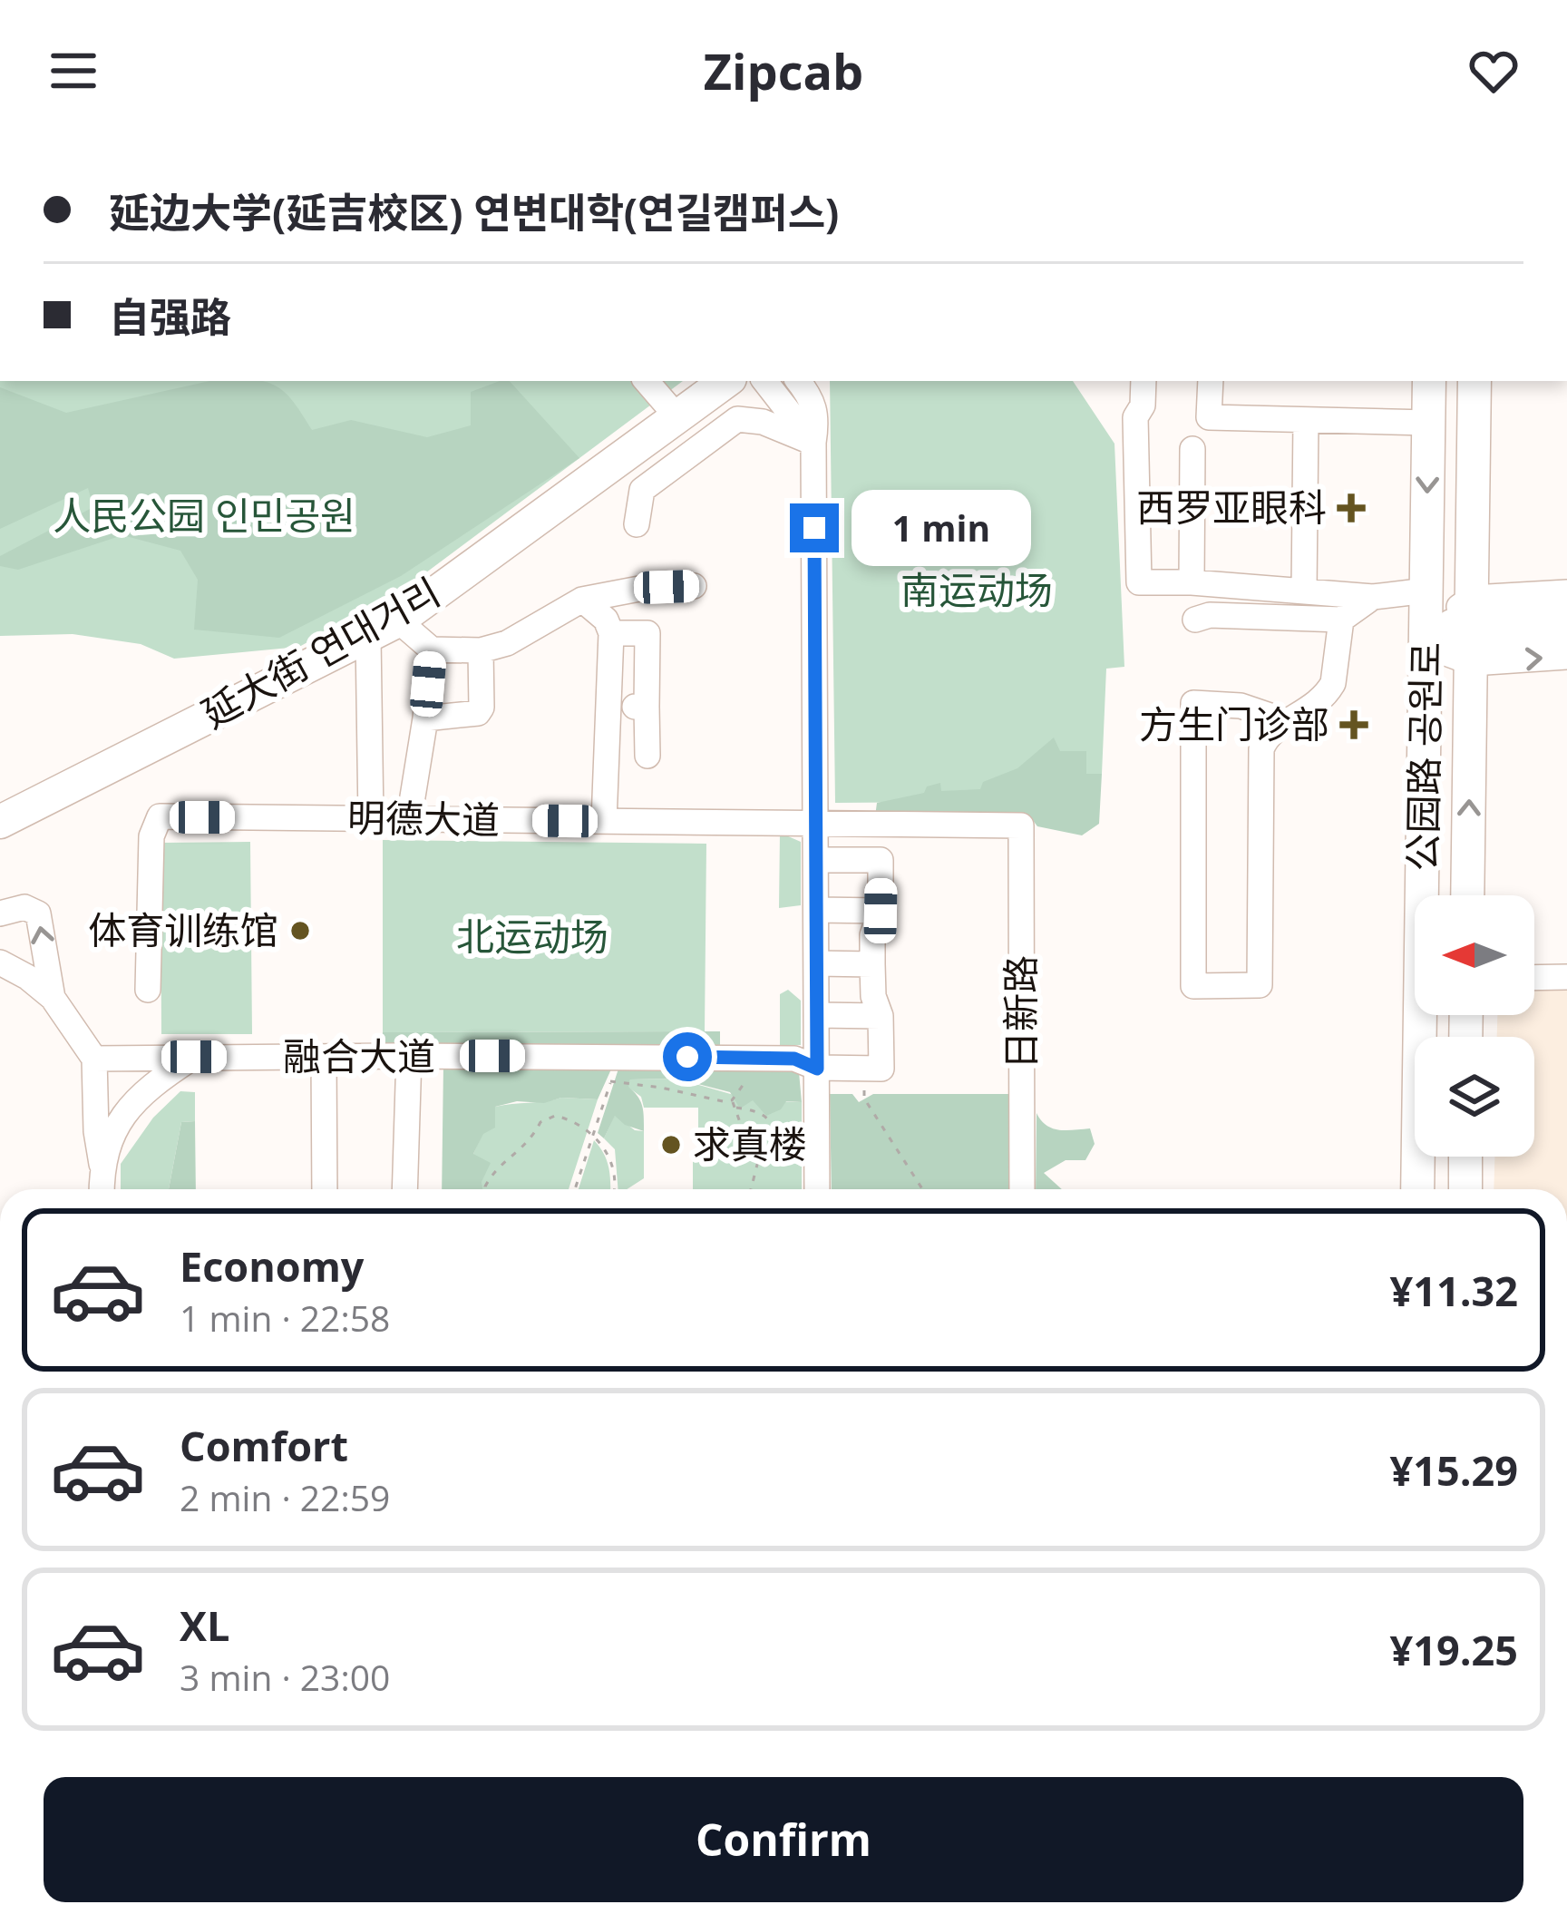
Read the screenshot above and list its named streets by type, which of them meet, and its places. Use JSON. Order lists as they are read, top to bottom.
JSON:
{
  "streets": {
    "main road": ["延大街 연대거리", "公园路 공원로"],
    "street": ["明德大道", "日新路", "融合大道"]
  },
  "crossings": [
    ["明德大道", "日新路"]
  ],
  "parks": ["人民公园 인민공원", "南运动场", "北运动场"],
  "places": {
    "health": ["西罗亚眼科", "方生门诊部"],
    "other": ["体育训练馆", "求真楼"]
  },
  "north": "left",
  "page": {
    "header": "Zipcab",
    "banner": ["延边大学(延吉校区) 연변대학(연길캠퍼스)", "自强路"],
    "bubble": "1 min",
    "list": [
      {
        "name": "Economy",
        "note": "1 min · 22:58",
        "value": "¥11.32"
      },
      {
        "name": "Comfort",
        "note": "2 min · 22:59",
        "value": "¥15.29"
      },
      {
        "name": "XL",
        "note": "3 min · 23:00",
        "value": "¥19.25"
      }
    ],
    "buttons": "Confirm"
  }
}
